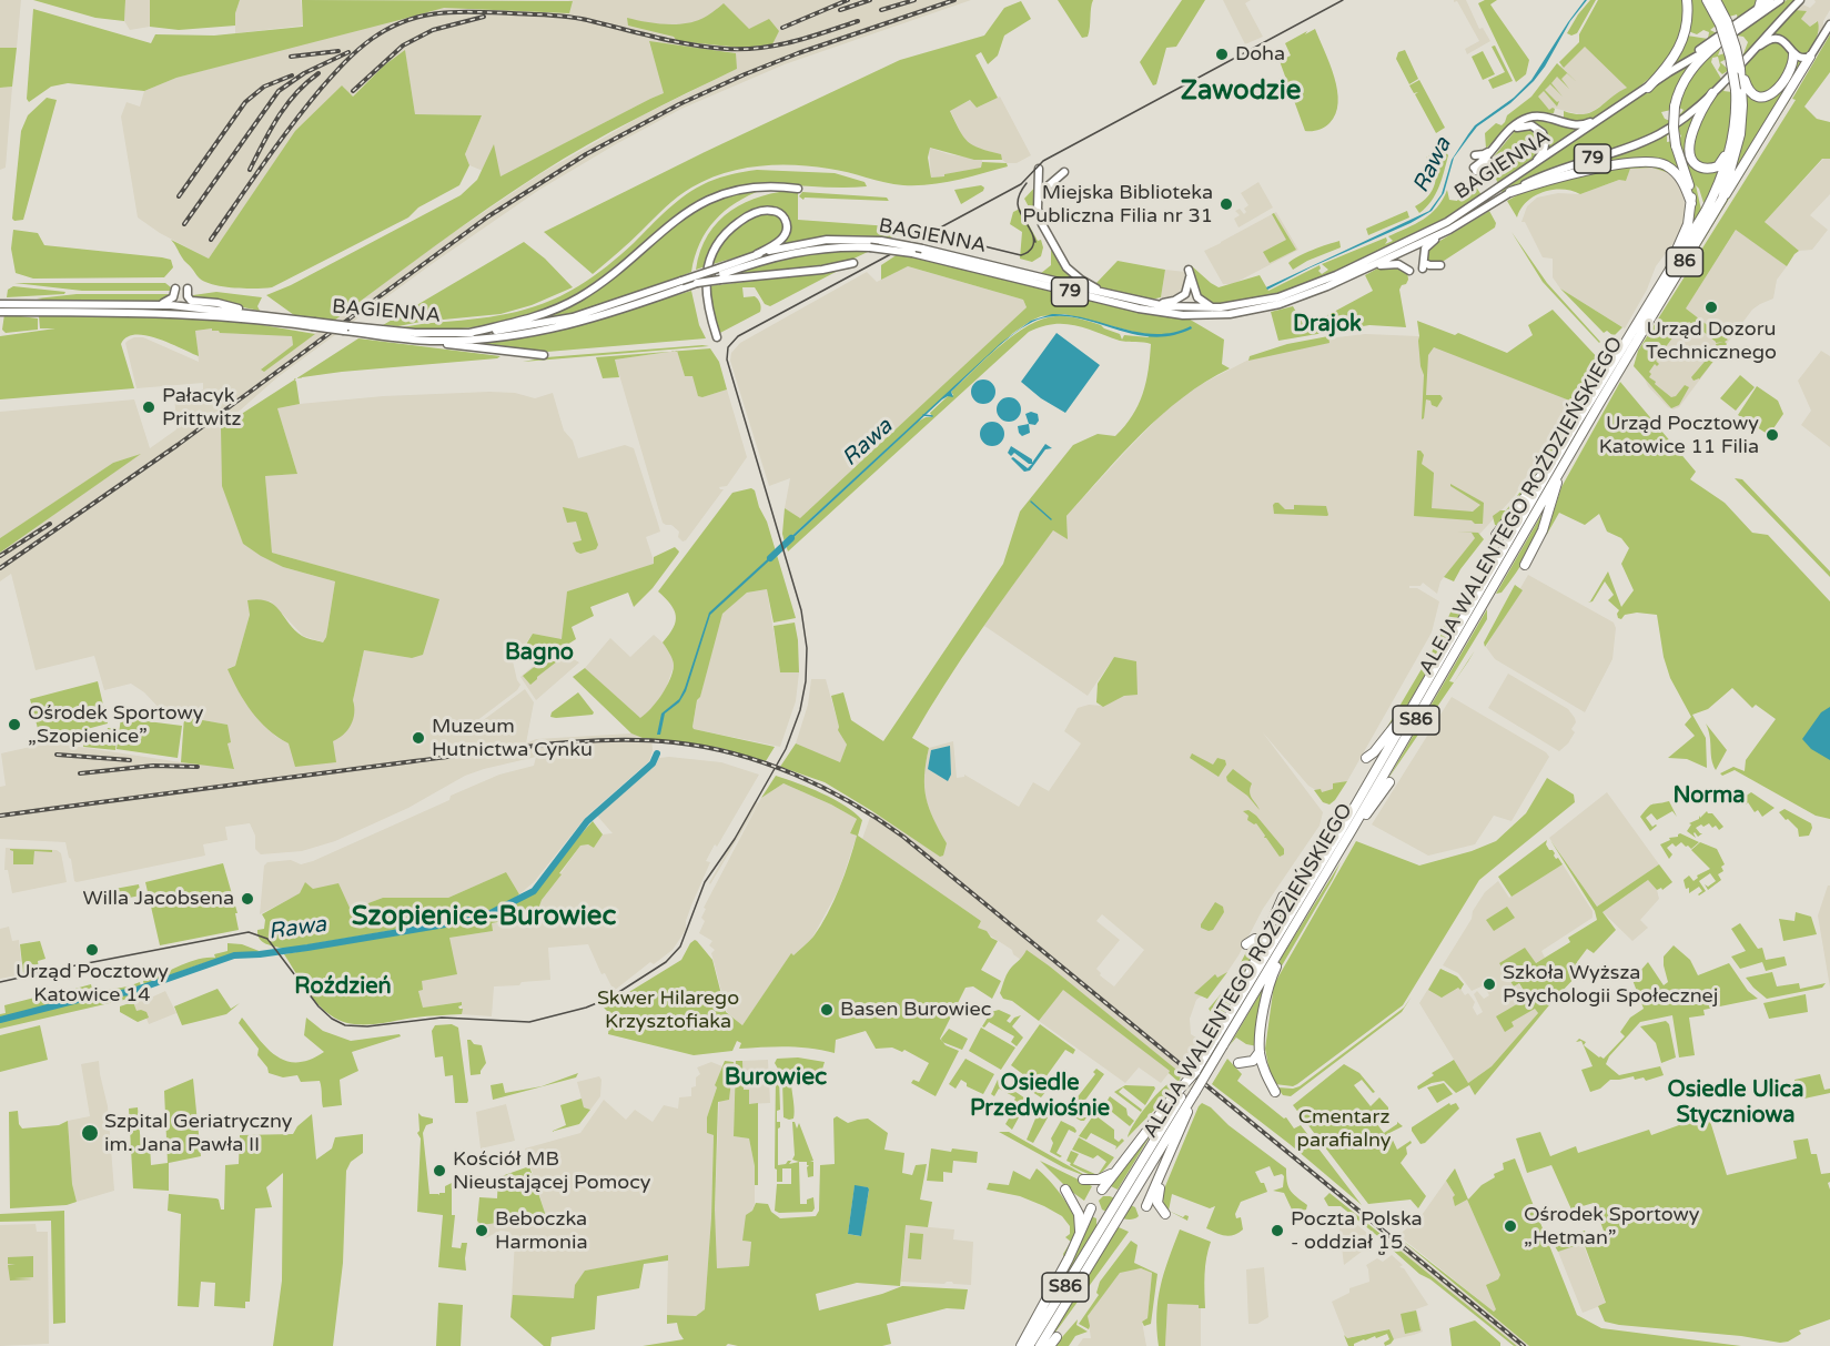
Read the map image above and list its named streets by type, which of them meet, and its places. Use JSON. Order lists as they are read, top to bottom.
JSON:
{
  "streets": {
    "highway": ["86", "ALEJA WALENTEGO ROŹDZIEŃSKIEGO", "S86"],
    "main road": ["79", "BAGIENNA"]
  },
  "crossings": [
    ["79", "BAGIENNA"],
    ["86", "ALEJA WALENTEGO ROŹDZIEŃSKIEGO"]
  ],
  "districts": [
    "Zawodzie",
    "Drajok",
    "Bagno",
    "Norma",
    "Szopienice-Burowiec",
    "Roździeń",
    "Burowiec",
    "Osiedle Przedwiośnie",
    "Osiedle Ulica Styczniowa"
  ],
  "water": ["Rawa"],
  "parks": ["Skwer Hilarego Krzysztofiaka", "Cmentarz parafialny"],
  "places": [
    "Doha",
    "Miejska Biblioteka Publiczna Filia nr 31",
    "Urząd Dozoru Technicznego",
    "Pałacyk Prittwitz",
    "Urząd Pocztowy Katowice 11 Filia",
    "Ośrodek Sportowy „Szopienice”",
    "Muzeum Hutnictwa Cynku",
    "Willa Jacobsena",
    "Urząd Pocztowy Katowice 14",
    "Szkoła Wyższa Psychologii Społecznej",
    "Basen Burowiec",
    "Szpital Geriatryczny im. Jana Pawła II",
    "Kościół MB Nieustającej Pomocy",
    "Ośrodek Sportowy „Hetman”",
    "Beboczka Harmonia",
    "Poczta Polska - oddział 15"
  ]
}
